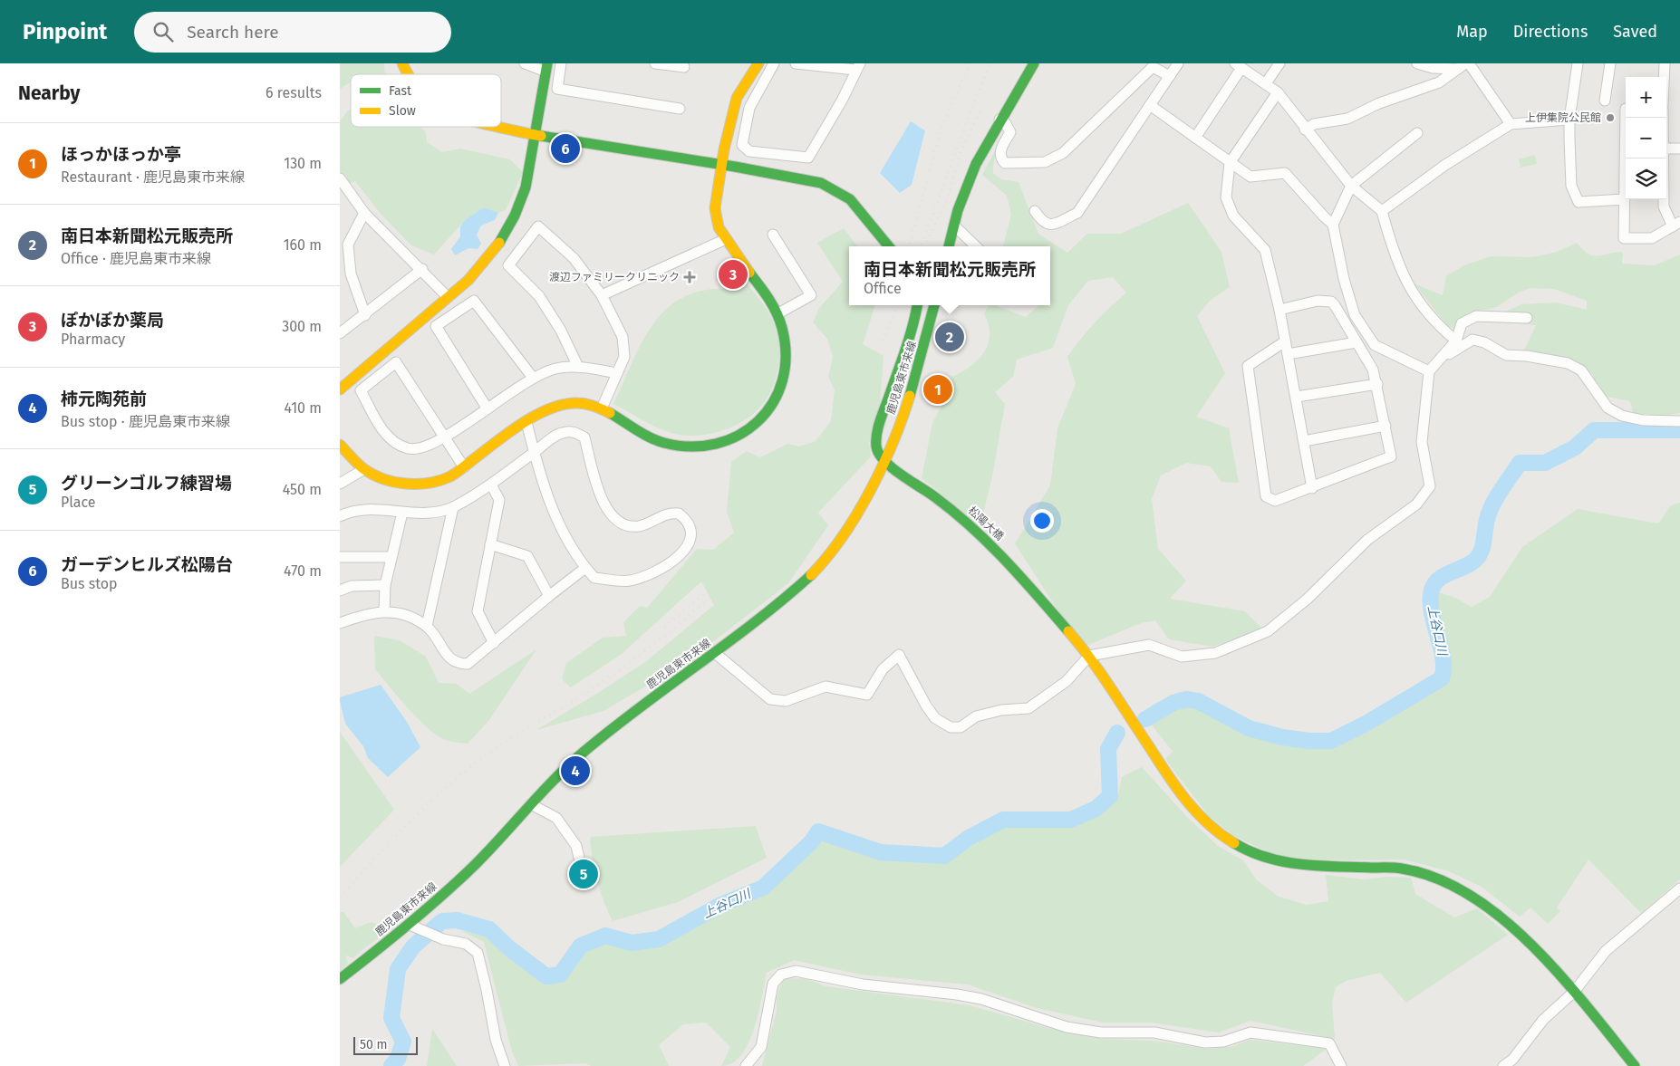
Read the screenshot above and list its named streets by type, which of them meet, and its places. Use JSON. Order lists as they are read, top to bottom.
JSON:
{
  "streets": {
    "street": ["鹿児島東市来線", "松陽大橋"]
  },
  "crossings": [
    ["鹿児島東市来線", "松陽大橋"]
  ],
  "water": ["上谷口川"],
  "places": {
    "other": ["上伊集院公民館"],
    "health": ["渡辺ファミリークリニック"]
  },
  "legend": ["Fast", "Slow"],
  "scale_bar": "50 m",
  "page": {
    "header": "Pinpoint",
    "search": "Search here",
    "nav": ["Map", "Directions", "Saved"],
    "heading": ["Nearby", "6 results"],
    "map_buttons": ["+", "−"],
    "list": [
      {
        "mark": "1",
        "name": "ほっかほっか亭",
        "note": "Restaurant · 鹿児島東市来線",
        "value": "130 m"
      },
      {
        "mark": "2",
        "name": "南日本新聞松元販売所",
        "note": "Office · 鹿児島東市来線",
        "value": "160 m"
      },
      {
        "mark": "3",
        "name": "ぽかぽか薬局",
        "note": "Pharmacy",
        "value": "300 m"
      },
      {
        "mark": "4",
        "name": "柿元陶苑前",
        "note": "Bus stop · 鹿児島東市来線",
        "value": "410 m"
      },
      {
        "mark": "5",
        "name": "グリーンゴルフ練習場",
        "note": "Place",
        "value": "450 m"
      },
      {
        "mark": "6",
        "name": "ガーデンヒルズ松陽台",
        "note": "Bus stop",
        "value": "470 m"
      }
    ],
    "pins": [
      "6",
      "3",
      "2",
      "1",
      "4",
      "5"
    ],
    "popup": ["南日本新聞松元販売所", "Office"],
    "scale": "50 m"
  }
}
